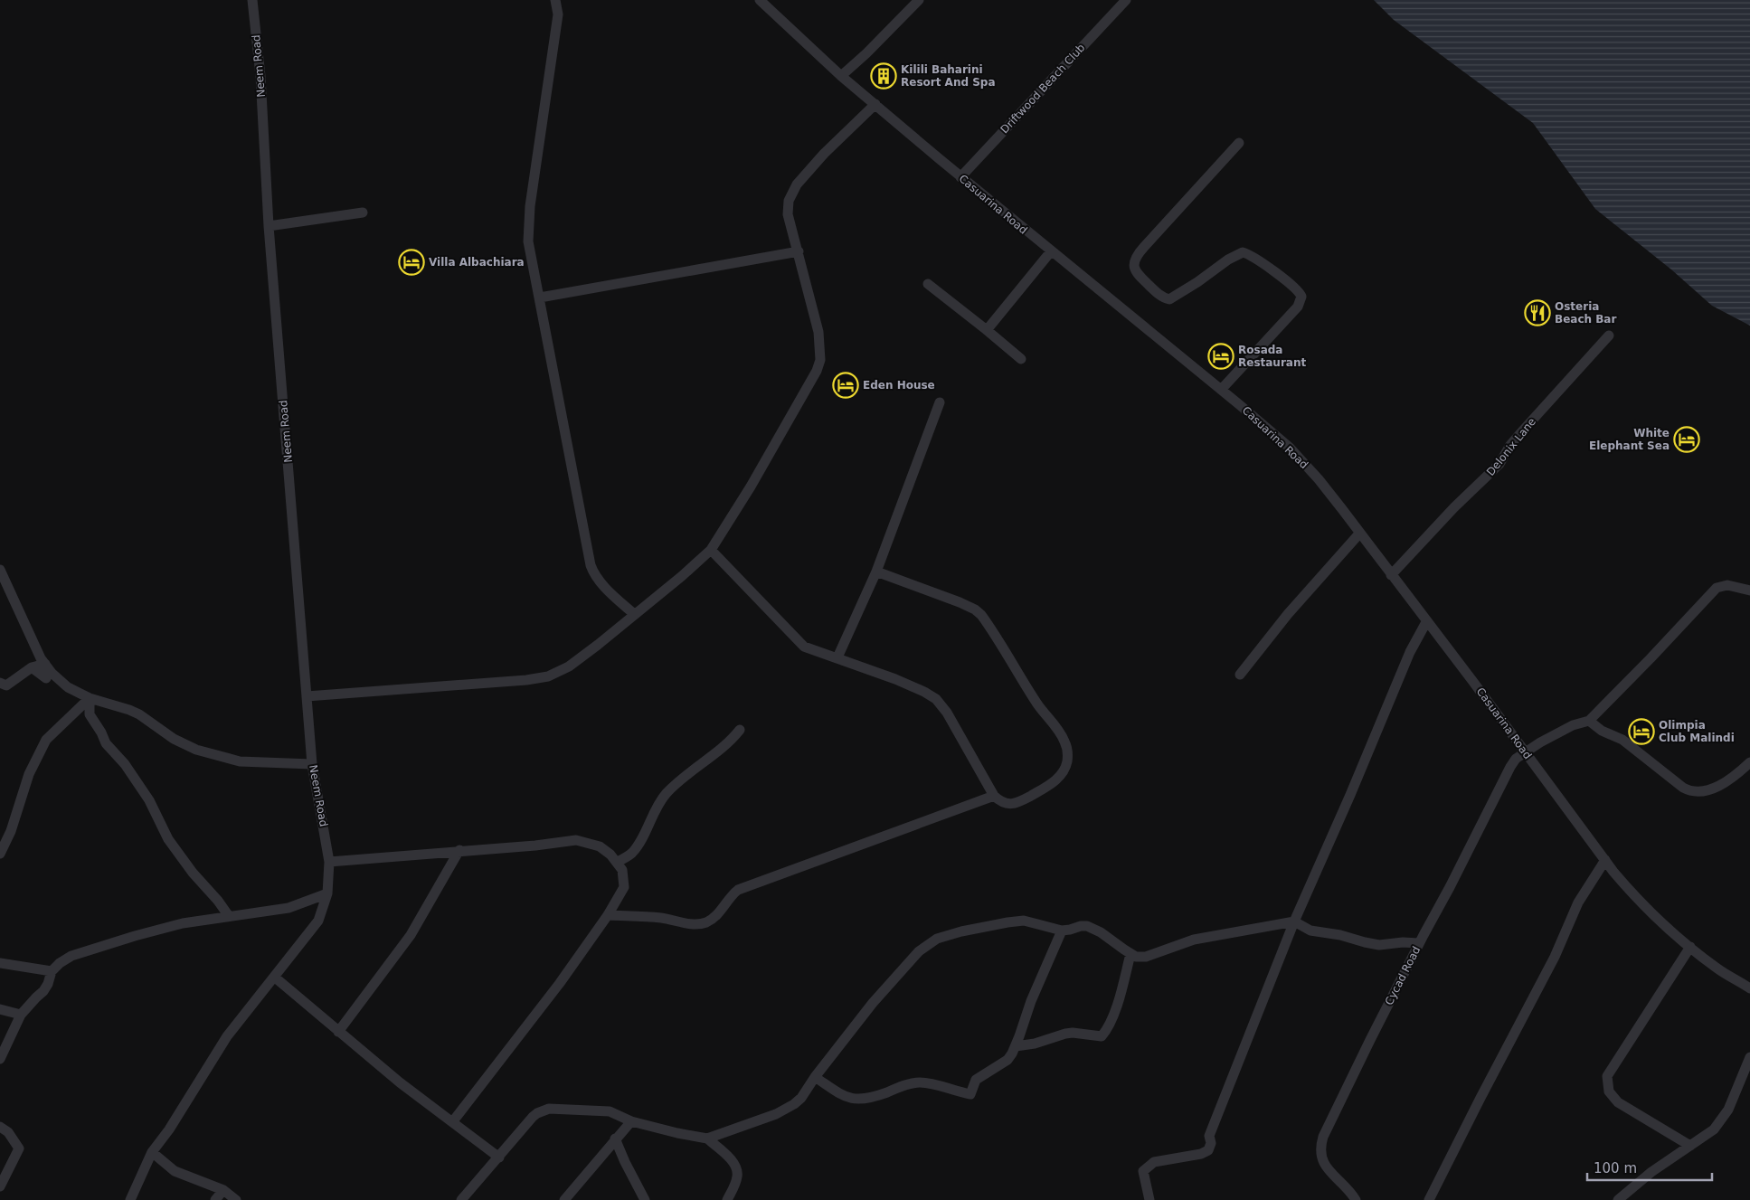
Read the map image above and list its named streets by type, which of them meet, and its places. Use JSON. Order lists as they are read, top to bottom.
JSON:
{
  "streets": {
    "street": [
      "Neem Road",
      "Driftwood Beach Club",
      "Casuarina Road",
      "Delonix Lane",
      "Cycad Road"
    ]
  },
  "crossings": [
    ["Driftwood Beach Club", "Casuarina Road"],
    ["Casuarina Road", "Delonix Lane"],
    ["Casuarina Road", "Cycad Road"]
  ],
  "places": {
    "building": ["Kilili Baharini Resort And Spa"],
    "hotel": [
      "Villa Albachiara",
      "Rosada Restaurant",
      "Eden House",
      "White Elephant Sea",
      "Olimpia Club Malindi"
    ],
    "restaurant": ["Osteria Beach Bar"]
  },
  "scale_bar": "100 m"
}
